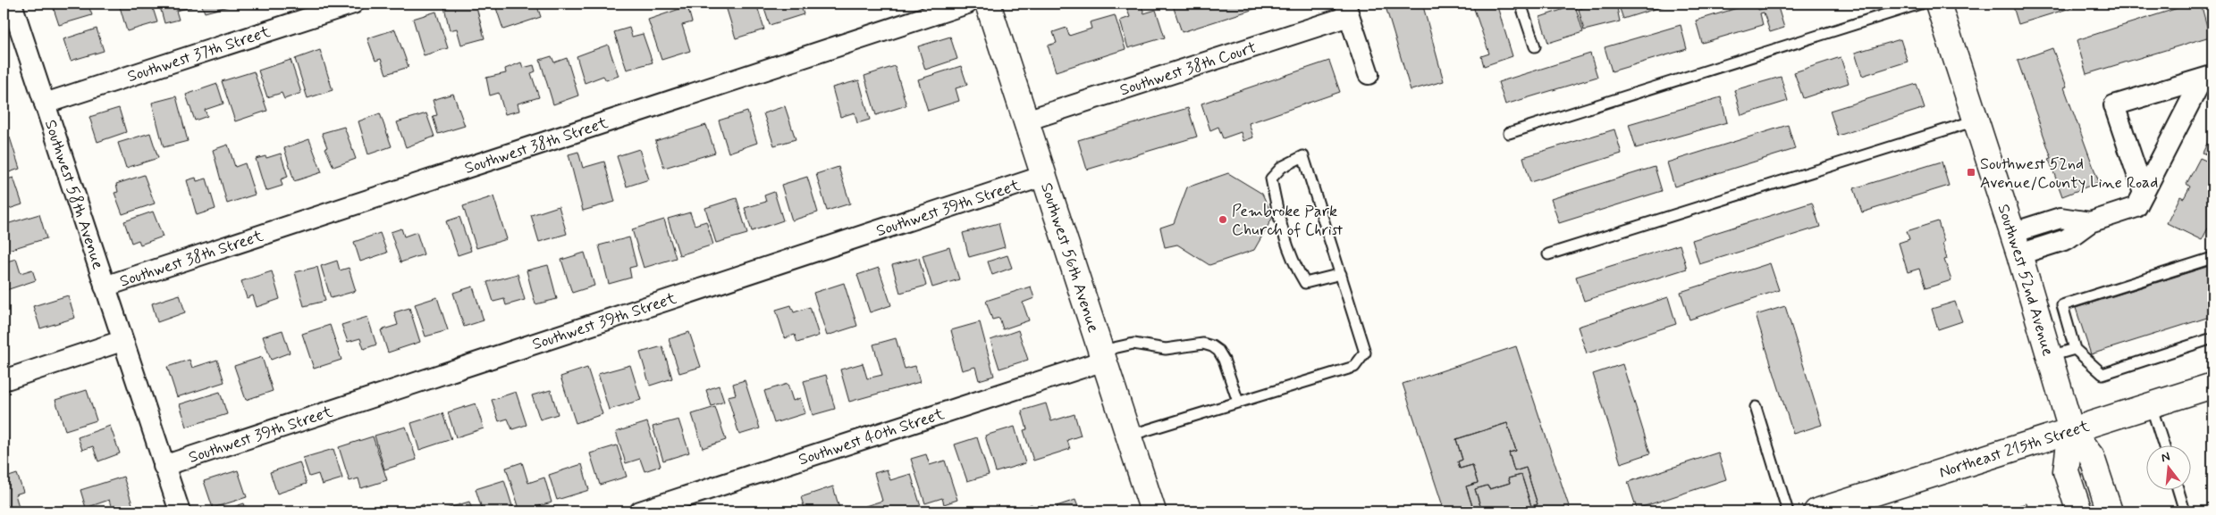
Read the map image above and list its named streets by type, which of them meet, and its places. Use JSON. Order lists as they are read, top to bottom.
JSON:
{
  "streets": {
    "street": [
      "Southwest 37th Street",
      "Southwest 38th Court",
      "Southwest 38th Street",
      "Southwest 58th Avenue",
      "Southwest 39th Street",
      "Southwest 56th Avenue",
      "Southwest 52nd Avenue",
      "Southwest 40th Street",
      "Northeast 215th Street"
    ]
  },
  "crossings": [
    ["Southwest 37th Street", "Southwest 58th Avenue"],
    ["Southwest 38th Court", "Southwest 56th Avenue"],
    ["Southwest 38th Street", "Southwest 58th Avenue"],
    ["Southwest 58th Avenue", "Southwest 39th Street"],
    ["Southwest 39th Street", "Southwest 56th Avenue"],
    ["Southwest 56th Avenue", "Southwest 40th Street"],
    ["Southwest 52nd Avenue", "Northeast 215th Street"]
  ],
  "places": {
    "transit": ["Southwest 52nd Avenue/County Line Road"],
    "other": ["Pembroke Park Church of Christ"]
  },
  "north": "top"
}
